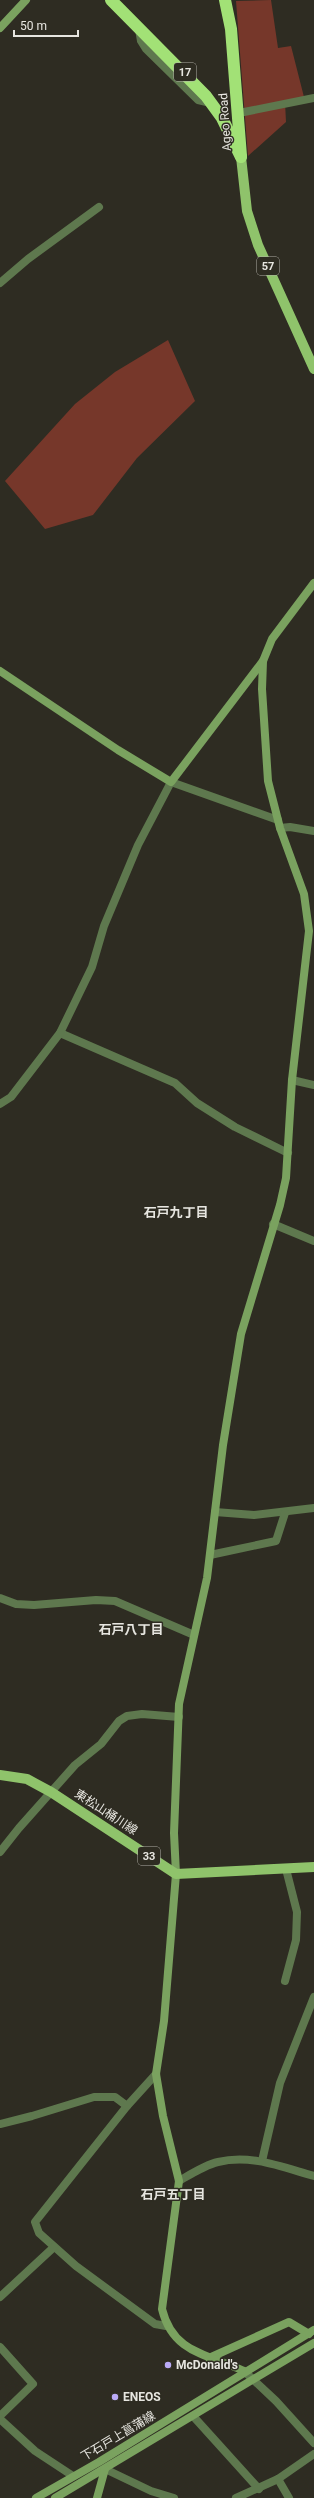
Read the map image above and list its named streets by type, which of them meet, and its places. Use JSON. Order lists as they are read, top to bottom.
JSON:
{
  "streets": {
    "highway": ["17", "Ageo Road"],
    "main road": ["57", "東松山桶川線", "33"],
    "street": ["下石戸上菖蒲線"]
  },
  "crossings": [
    ["Ageo Road", "57"]
  ],
  "districts": ["石戸九丁目", "石戸八丁目", "石戸五丁目"],
  "places": ["McDonald's", "ENEOS"],
  "scale_bar": "50 m"
}
